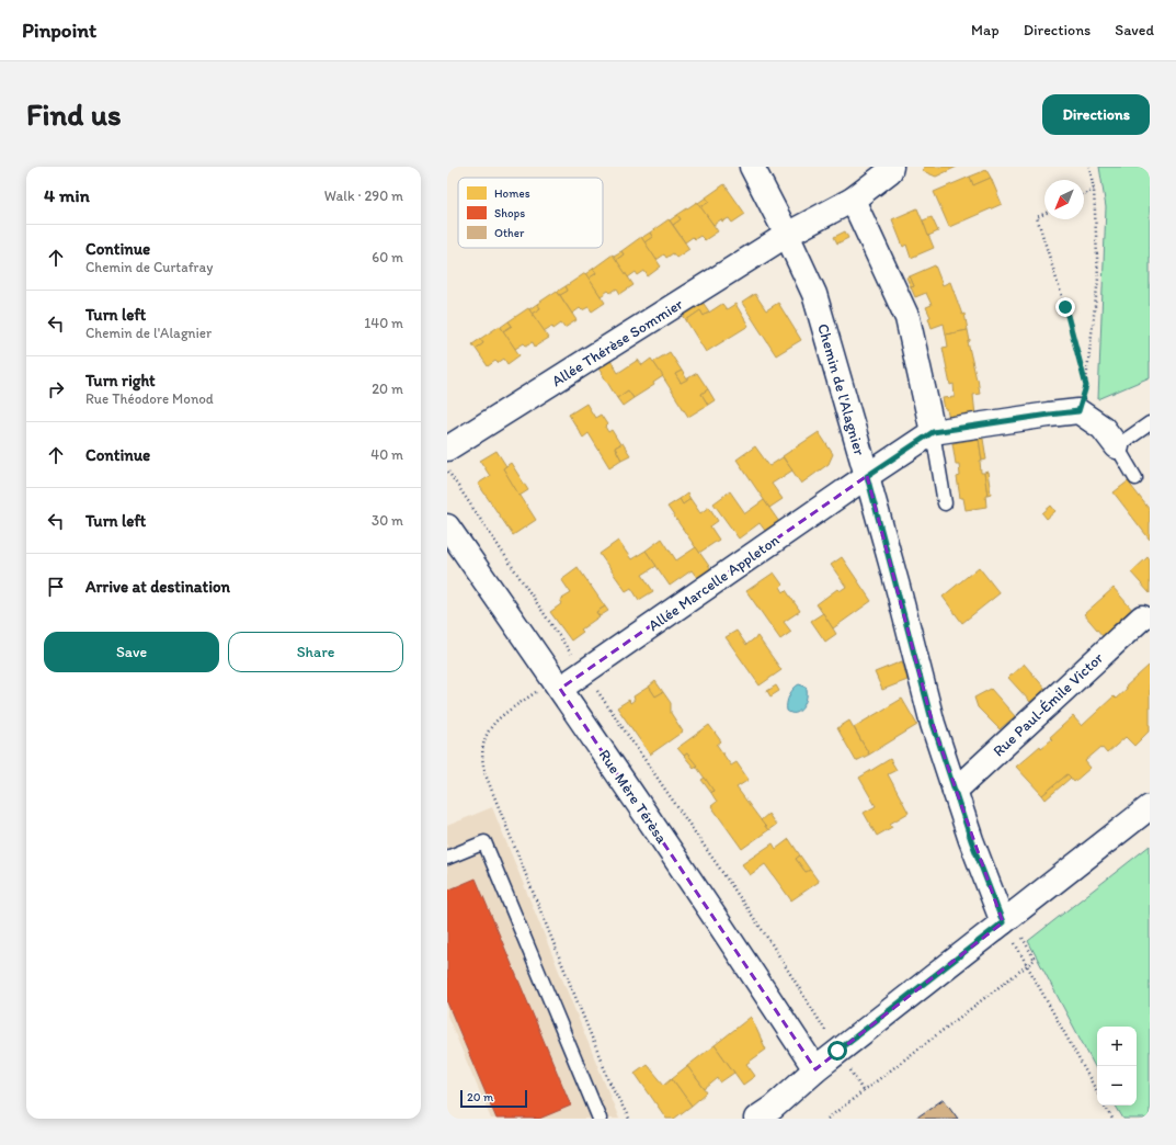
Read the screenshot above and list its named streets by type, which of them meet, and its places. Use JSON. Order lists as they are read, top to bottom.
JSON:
{
  "streets": {
    "street": [
      "Allée Thérèse Sommier",
      "Chemin de l'Alagnier",
      "Allée Marcelle Appleton",
      "Rue Paul-Émile Victor",
      "Rue Mère Térèsa"
    ]
  },
  "crossings": [
    ["Allée Thérèse Sommier", "Chemin de l'Alagnier"],
    ["Chemin de l'Alagnier", "Allée Marcelle Appleton"],
    ["Chemin de l'Alagnier", "Rue Paul-Émile Victor"],
    ["Allée Marcelle Appleton", "Rue Mère Térèsa"]
  ],
  "legend": ["Homes", "Shops", "Other"],
  "scale_bar": "20 m",
  "north": "bottom left",
  "page": {
    "header": "Pinpoint",
    "nav": ["Map", "Directions", "Saved"],
    "buttons": [
      "Directions",
      ["Save", "Share"]
    ],
    "title": "Find us",
    "heading": ["4 min", "Walk · 290 m"],
    "list": [
      ["Continue", "Chemin de Curtafray", "60 m"],
      ["Turn left", "Chemin de l'Alagnier", "140 m"],
      ["Turn right", "Rue Théodore Monod", "20 m"],
      ["Continue", "40 m"],
      ["Turn left", "30 m"],
      "Arrive at destination"
    ],
    "map_buttons": ["+", "−"],
    "scale": "20 m"
  }
}
